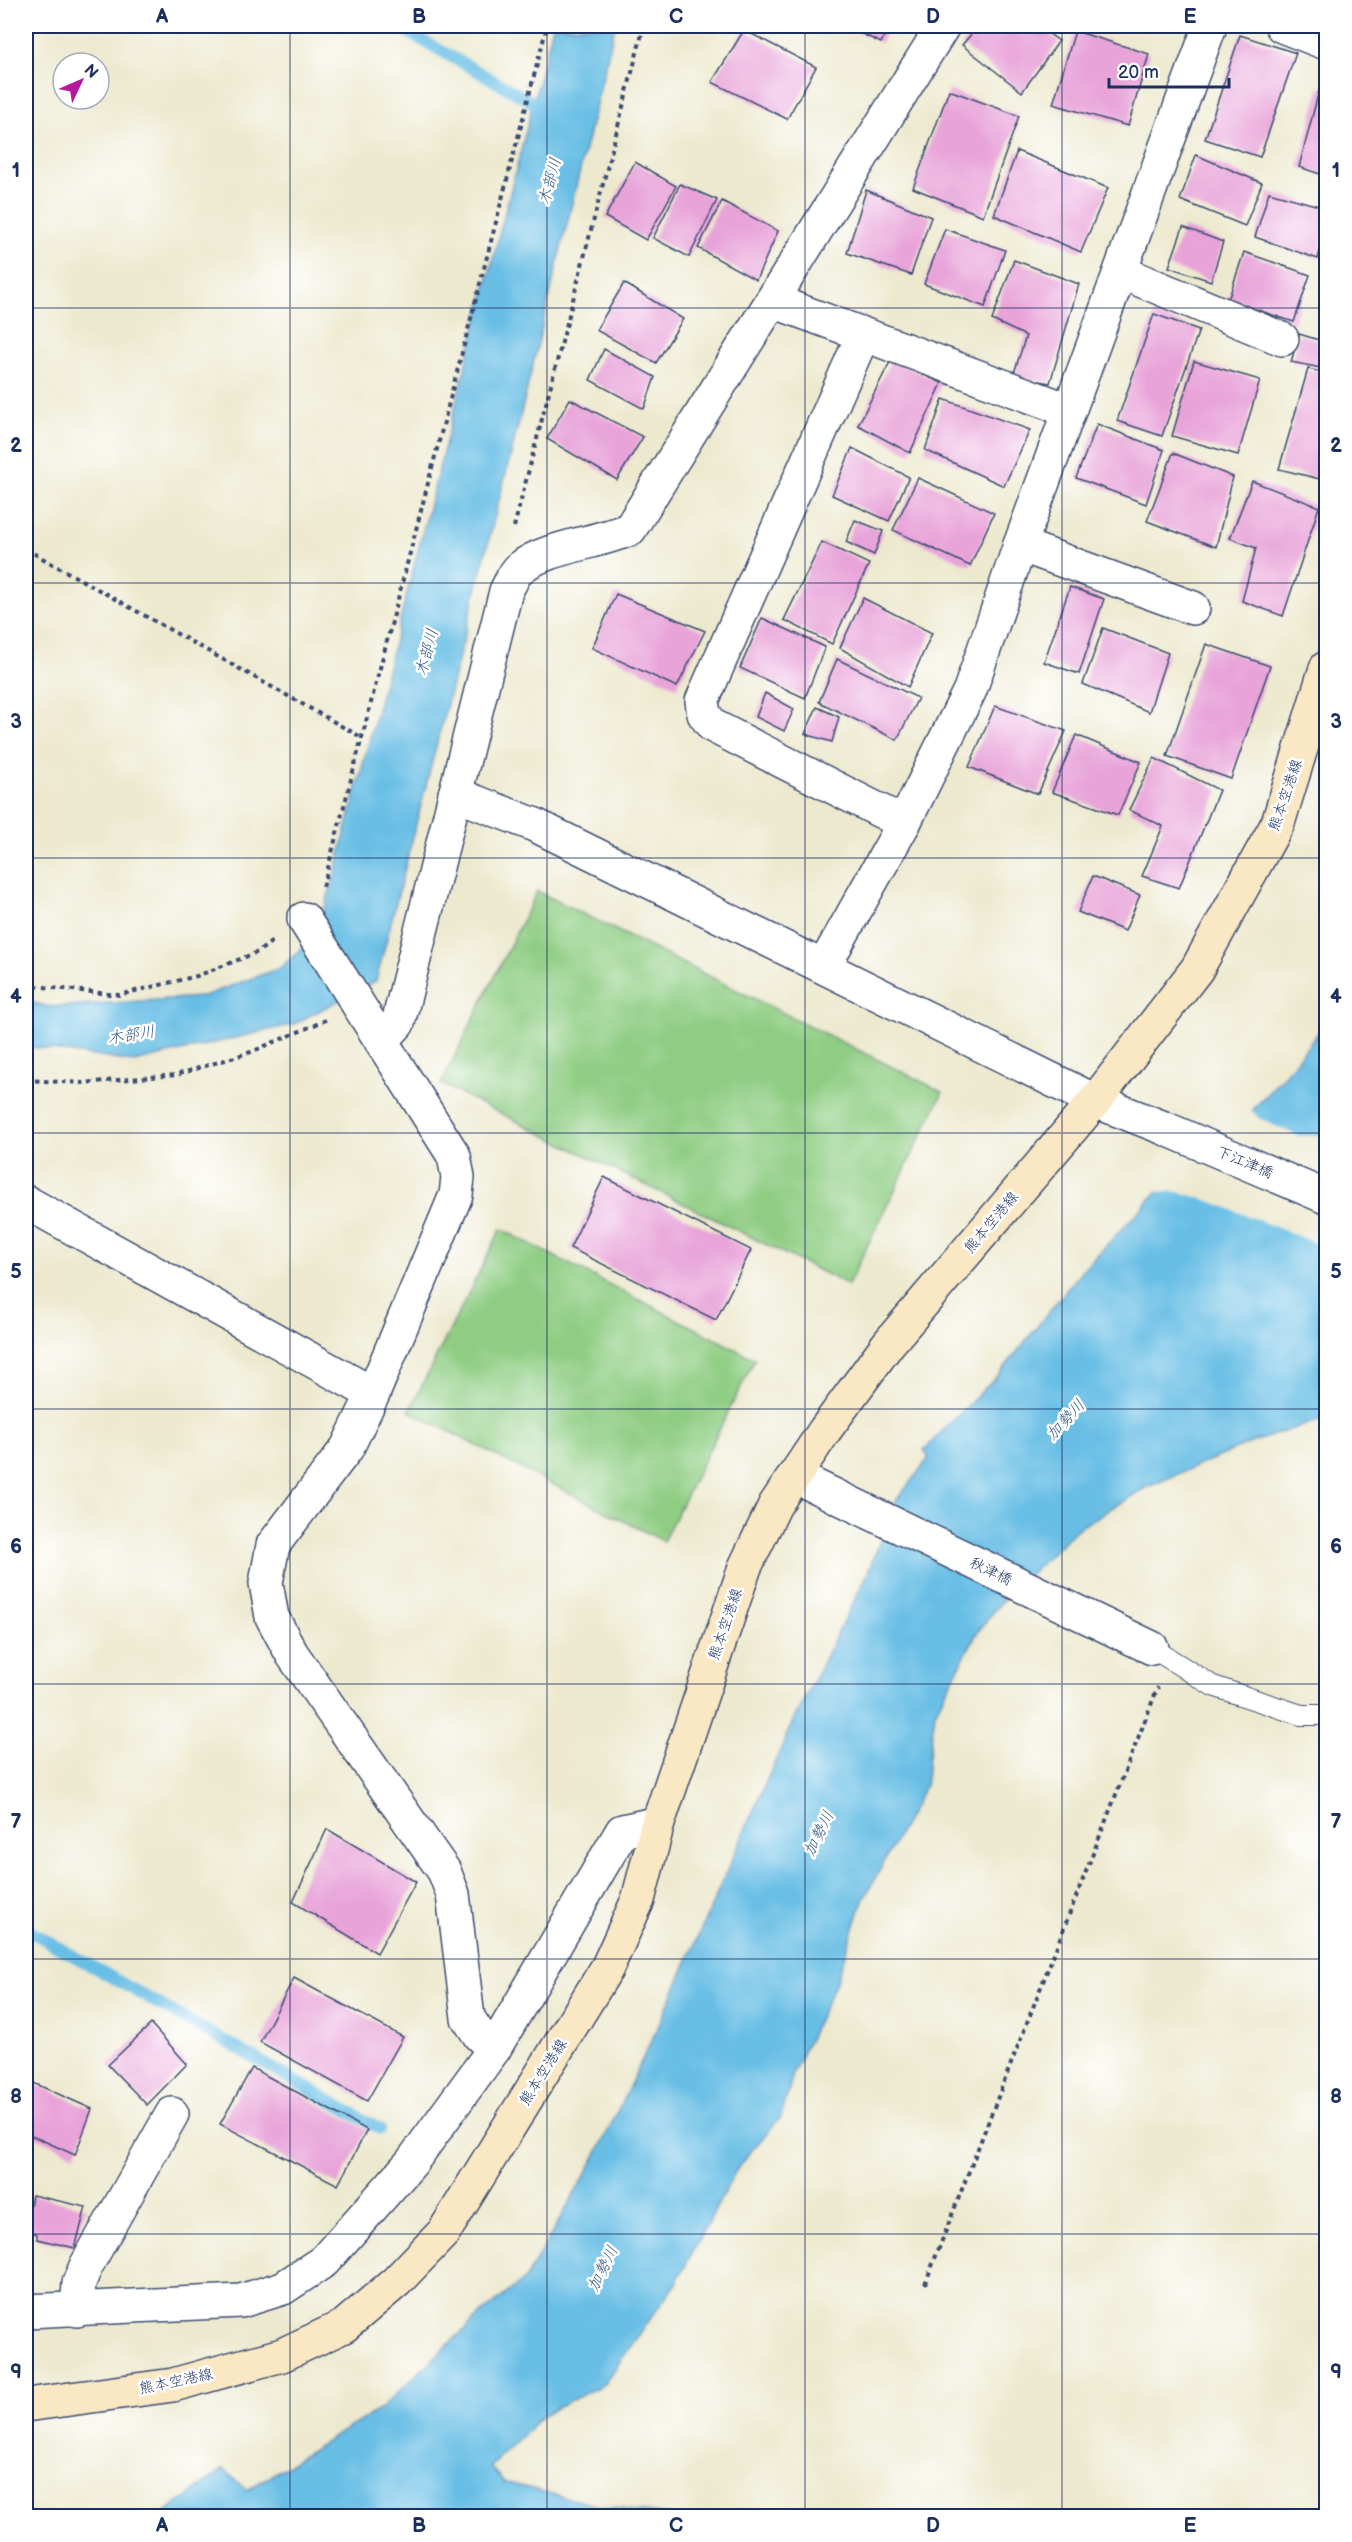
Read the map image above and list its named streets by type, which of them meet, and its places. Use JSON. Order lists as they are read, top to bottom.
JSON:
{
  "streets": {
    "main road": ["熊本空港線"],
    "street": ["下江津橋", "秋津橋"]
  },
  "crossings": [
    ["熊本空港線", "下江津橋"],
    ["熊本空港線", "秋津橋"]
  ],
  "water": ["木部川", "加勢川"],
  "scale_bar": "20 m",
  "north": "top right",
  "grid": {
    "columns": [
      "A",
      "B",
      "C",
      "D",
      "E"
    ],
    "rows": [
      "1",
      "2",
      "3",
      "4",
      "5",
      "6",
      "7",
      "8",
      "9"
    ]
  }
}
